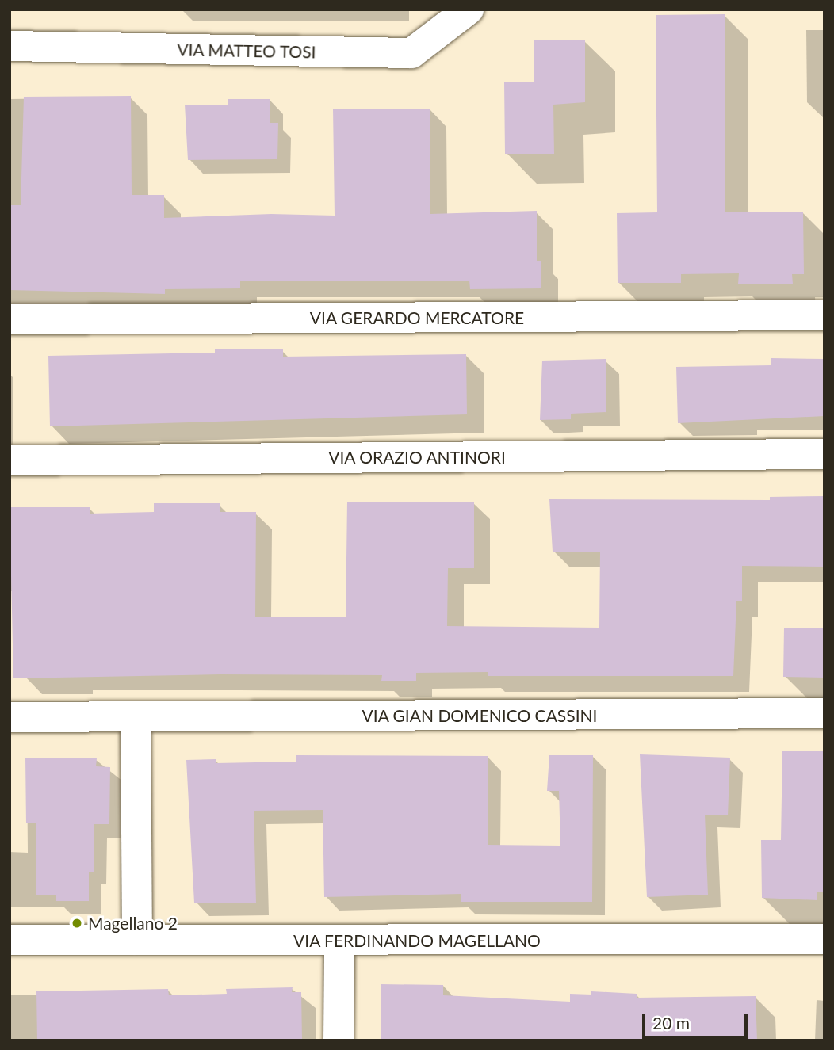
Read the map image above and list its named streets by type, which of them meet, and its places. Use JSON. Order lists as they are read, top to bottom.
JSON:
{
  "streets": {
    "street": [
      "VIA MATTEO TOSI",
      "VIA GERARDO MERCATORE",
      "VIA ORAZIO ANTINORI",
      "VIA GIAN DOMENICO CASSINI",
      "VIA FERDINANDO MAGELLANO"
    ]
  },
  "places": ["Magellano 2"],
  "scale_bar": "20 m"
}
